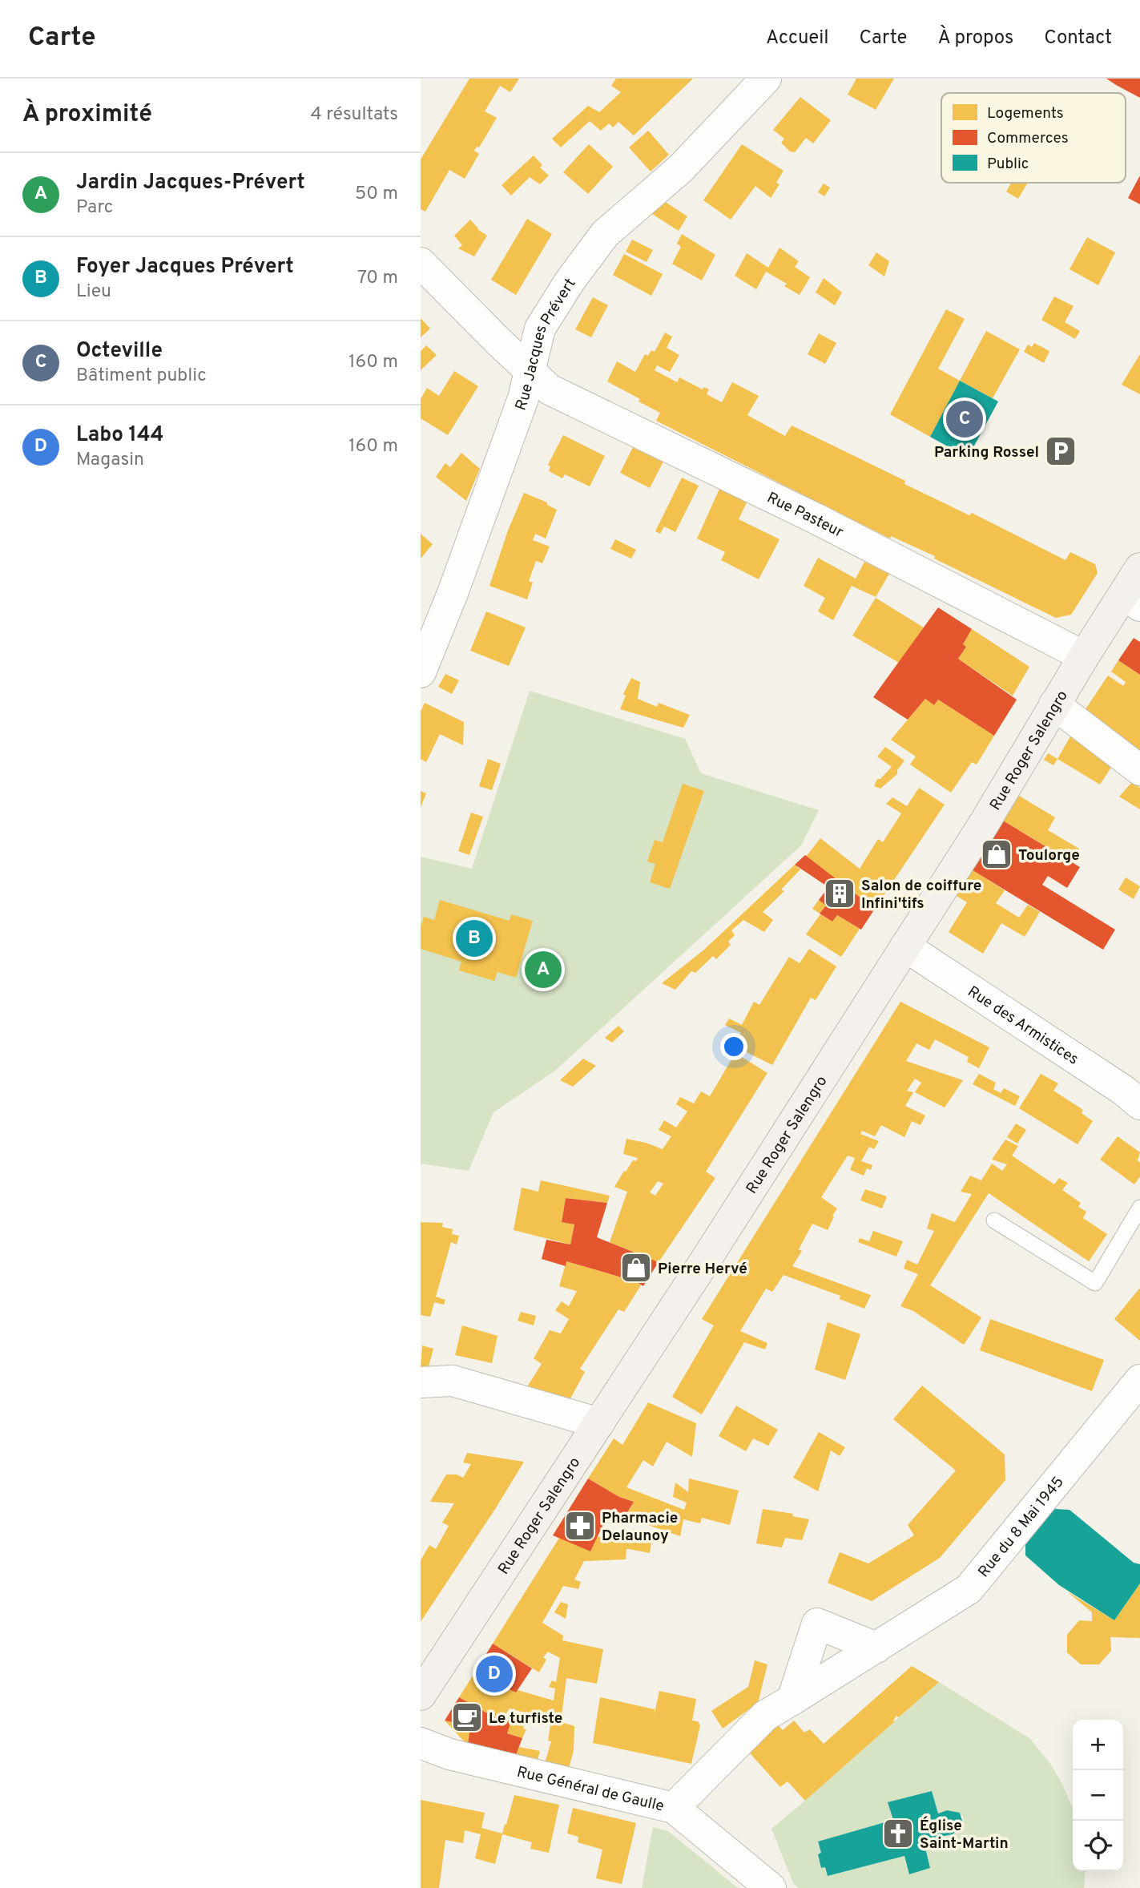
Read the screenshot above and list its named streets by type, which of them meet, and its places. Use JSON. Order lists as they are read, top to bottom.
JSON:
{
  "streets": {
    "main road": ["Rue Roger Salengro"],
    "street": [
      "Rue Jacques Prévert",
      "Rue Pasteur",
      "Rue des Armistices",
      "Rue du 8 Mai 1945",
      "Rue Général de Gaulle"
    ]
  },
  "crossings": [
    ["Rue Jacques Prévert", "Rue Pasteur"],
    ["Rue Pasteur", "Rue Roger Salengro"],
    ["Rue Roger Salengro", "Rue des Armistices"],
    ["Rue du 8 Mai 1945", "Rue Général de Gaulle"]
  ],
  "places": {
    "parking": ["Parking Rossel"],
    "shop": ["Toulorge", "Pierre Hervé"],
    "building": ["Salon de coiffure Infini'tifs"],
    "pharmacy": ["Pharmacie Delaunoy"],
    "cafe": ["Le turfiste"],
    "church": ["Église Saint-Martin"]
  },
  "legend": ["Logements", "Commerces", "Public"],
  "page": {
    "header": "Carte",
    "nav": [
      "Accueil",
      "Carte",
      "À propos",
      "Contact"
    ],
    "heading": ["À proximité", "4 résultats"],
    "list": [
      {
        "mark": "A",
        "name": "Jardin Jacques-Prévert",
        "note": "Parc",
        "value": "50 m"
      },
      {
        "mark": "B",
        "name": "Foyer Jacques Prévert",
        "note": "Lieu",
        "value": "70 m"
      },
      {
        "mark": "C",
        "name": "Octeville",
        "note": "Bâtiment public",
        "value": "160 m"
      },
      {
        "mark": "D",
        "name": "Labo 144",
        "note": "Magasin",
        "value": "160 m"
      }
    ],
    "pins": [
      "C",
      "B",
      "A",
      "D"
    ],
    "map_buttons": ["+", "−"]
  }
}
